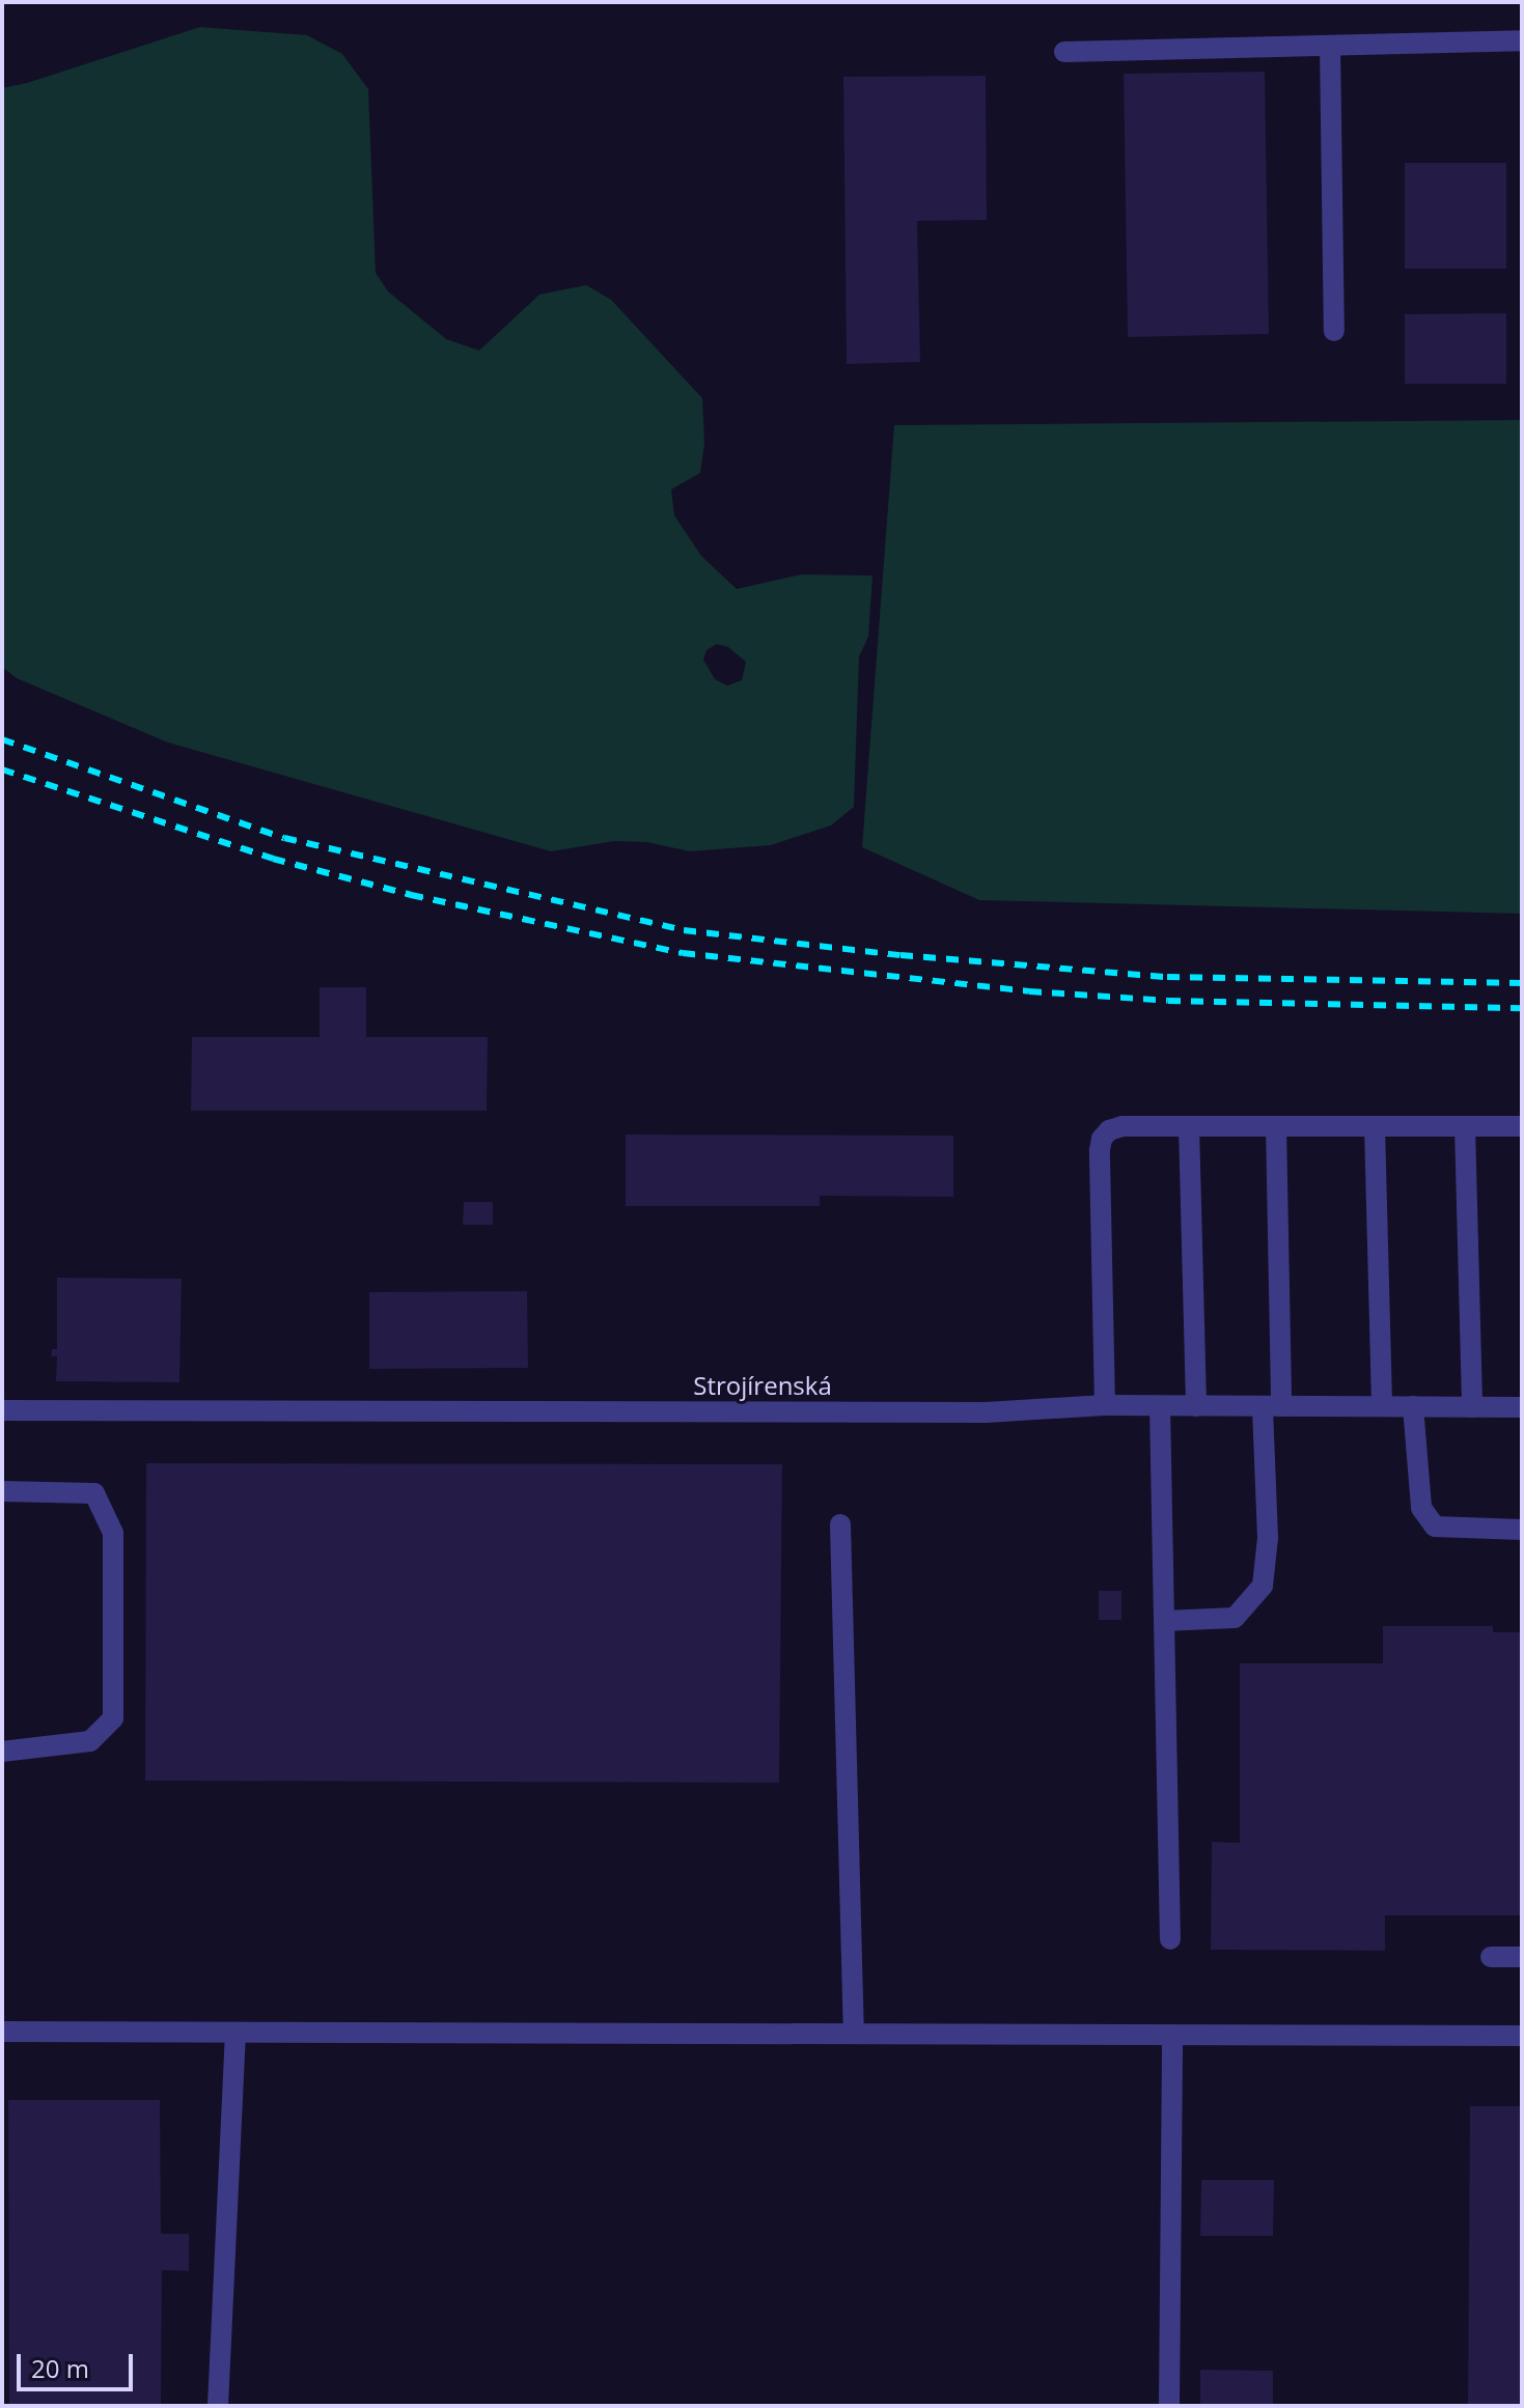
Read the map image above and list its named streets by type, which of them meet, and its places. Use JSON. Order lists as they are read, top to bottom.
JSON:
{
  "streets": {
    "street": ["Strojírenská"]
  },
  "scale_bar": "20 m"
}
